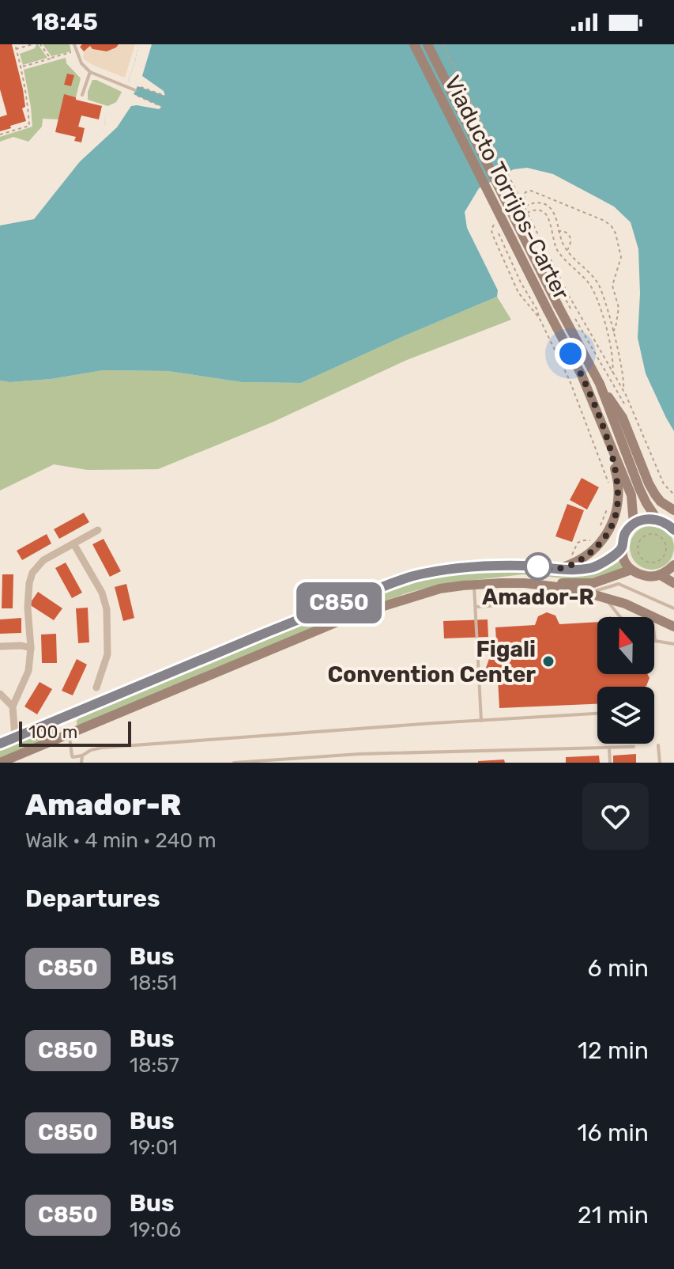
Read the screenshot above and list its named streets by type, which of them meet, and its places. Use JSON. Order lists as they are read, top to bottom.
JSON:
{
  "streets": {
    "main road": ["Viaducto Torrijos-Carter"]
  },
  "places": ["Amador-R", "Figali Convention Center"],
  "lines": ["bus line C850"],
  "scale_bar": "100 m",
  "north": "top",
  "page": {
    "status": "18:45",
    "on_map": "C850",
    "scale": "100 m",
    "heading": [
      ["Amador-R", "Walk · 4 min · 240 m"],
      "Departures"
    ],
    "list": [
      {
        "mark": "C850",
        "name": "Bus",
        "note": "18:51",
        "value": "6 min"
      },
      {
        "mark": "C850",
        "name": "Bus",
        "note": "18:57",
        "value": "12 min"
      },
      {
        "mark": "C850",
        "name": "Bus",
        "note": "19:01",
        "value": "16 min"
      },
      {
        "mark": "C850",
        "name": "Bus",
        "note": "19:06",
        "value": "21 min"
      }
    ]
  }
}
